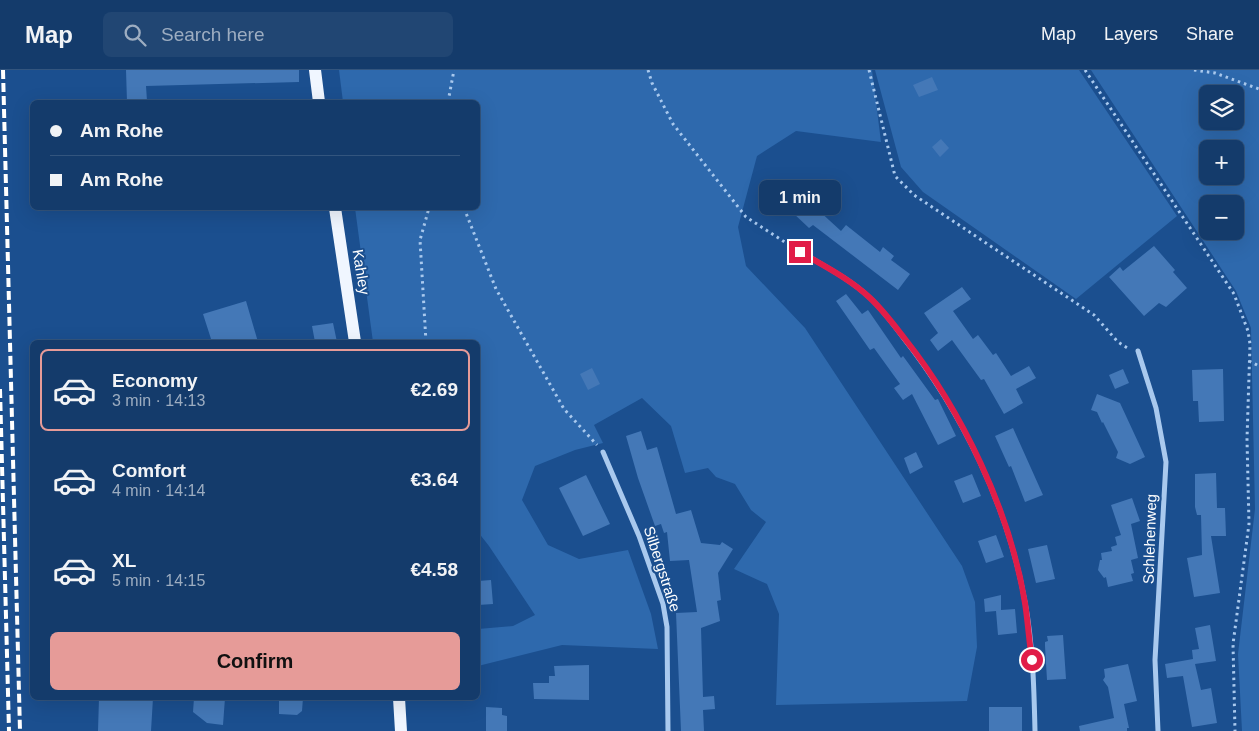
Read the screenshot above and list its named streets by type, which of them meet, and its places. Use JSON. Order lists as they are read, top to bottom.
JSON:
{
  "streets": {
    "main road": ["Kahley"],
    "street": ["Schlehenweg", "Silbergstraße"]
  },
  "page": {
    "header": "Map",
    "search": "Search here",
    "nav": ["Map", "Layers", "Share"],
    "map_buttons": ["+", "−"],
    "banner": ["Am Rohe", "Am Rohe"],
    "bubble": "1 min",
    "list": [
      {
        "name": "Economy",
        "note": "3 min · 14:13",
        "value": "€2.69"
      },
      {
        "name": "Comfort",
        "note": "4 min · 14:14",
        "value": "€3.64"
      },
      {
        "name": "XL",
        "note": "5 min · 14:15",
        "value": "€4.58"
      }
    ],
    "buttons": "Confirm"
  }
}
